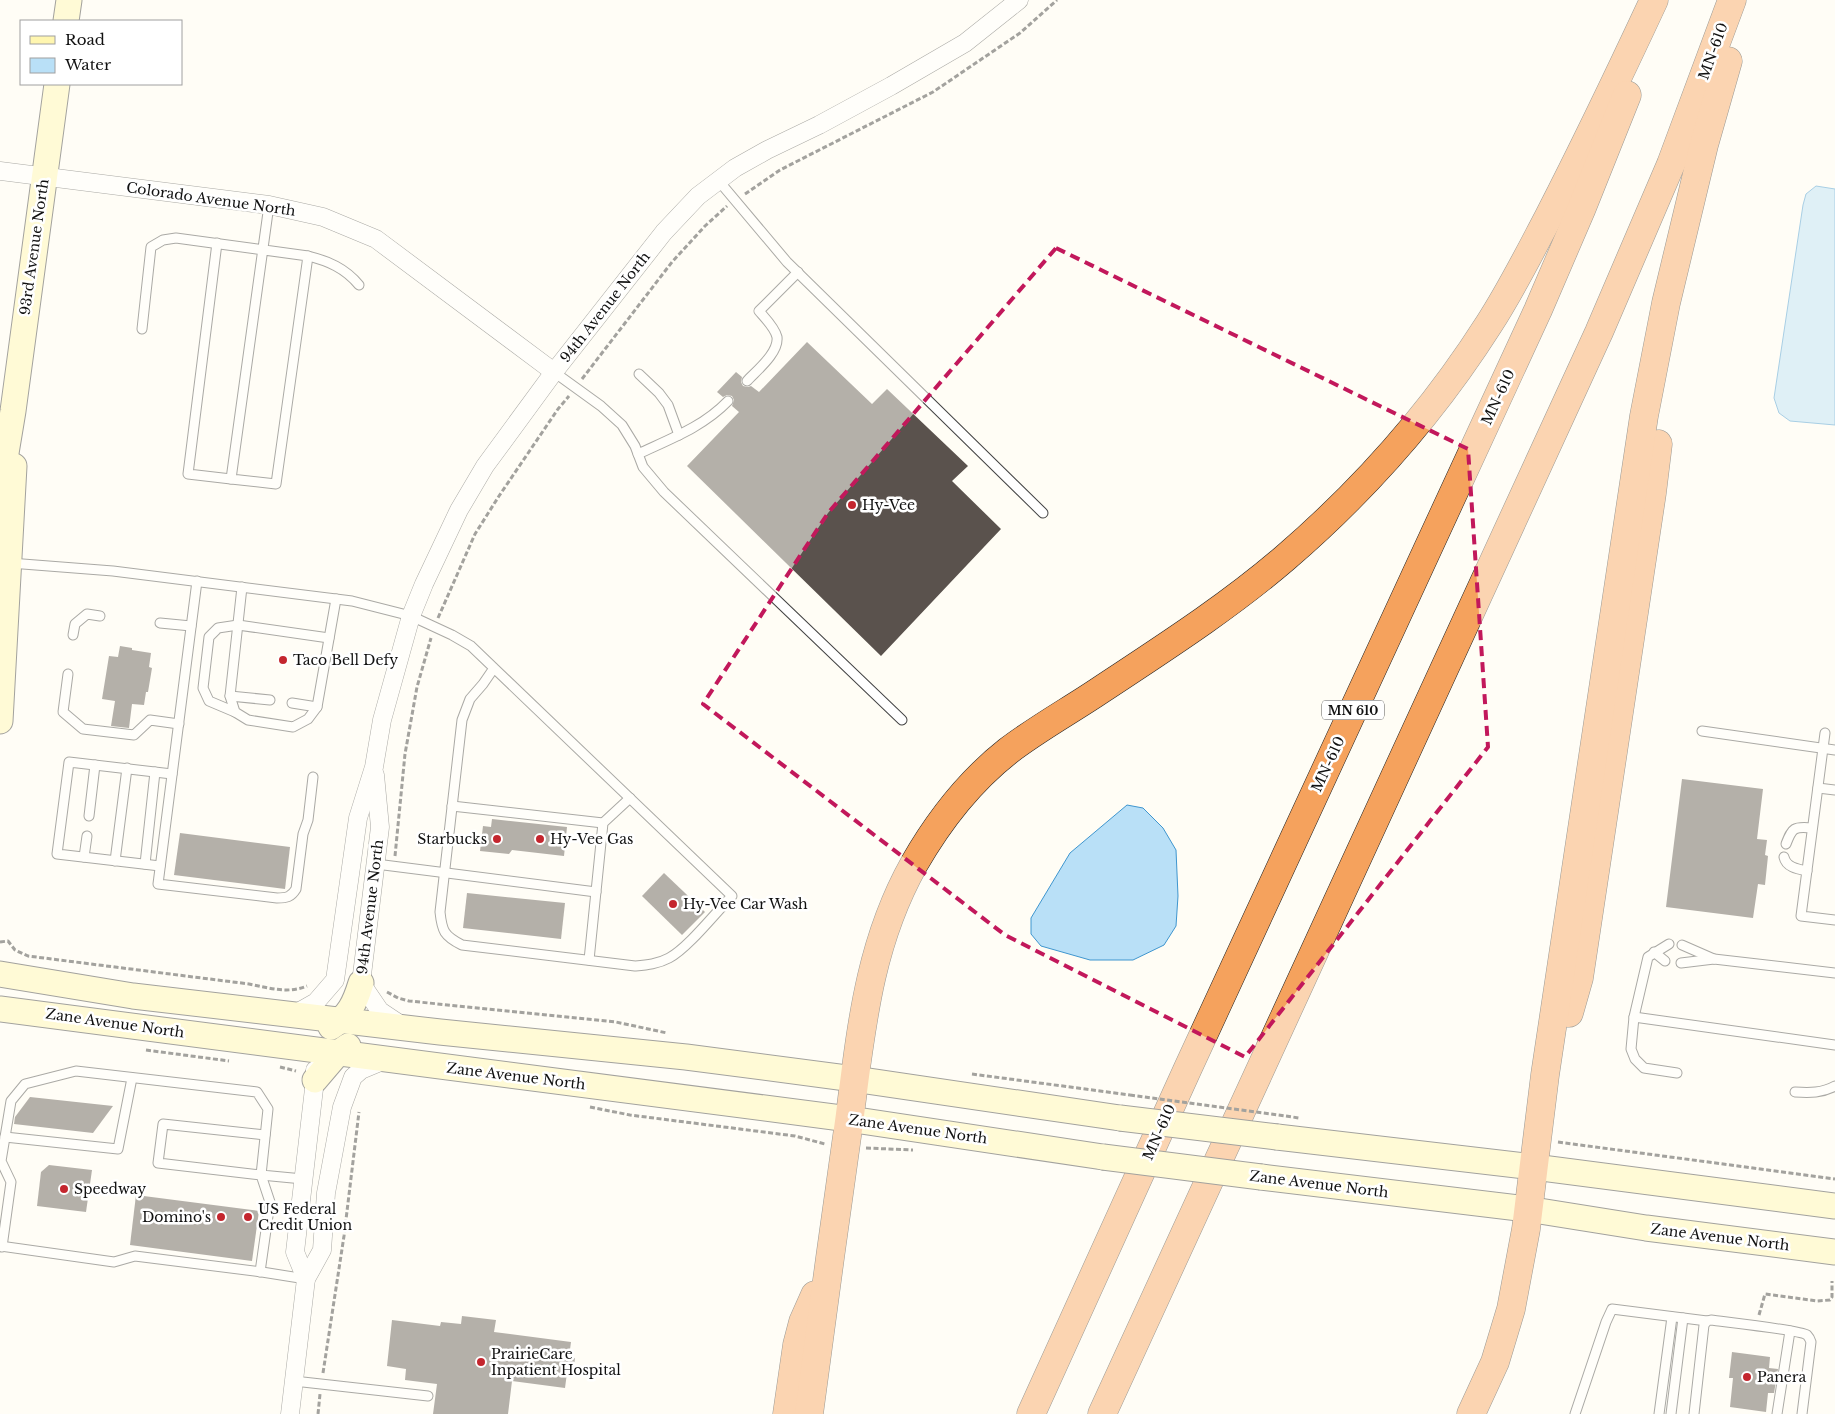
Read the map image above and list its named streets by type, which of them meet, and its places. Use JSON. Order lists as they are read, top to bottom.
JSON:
{
  "streets": {
    "highway": ["MN-610", "MN 610"],
    "main road": ["93rd Avenue North", "Zane Avenue North"],
    "street": ["Colorado Avenue North", "94th Avenue North"]
  },
  "crossings": [
    ["Colorado Avenue North", "93rd Avenue North"],
    ["Colorado Avenue North", "94th Avenue North"],
    ["94th Avenue North", "Zane Avenue North"]
  ],
  "places": [
    "Hy-Vee",
    "Taco Bell Defy",
    "Starbucks",
    "Hy-Vee Gas",
    "Hy-Vee Car Wash",
    "Speedway",
    "Domino's",
    "US Federal Credit Union",
    "PrairieCare Inpatient Hospital",
    "Panera"
  ],
  "legend": ["Road", "Water"]
}
